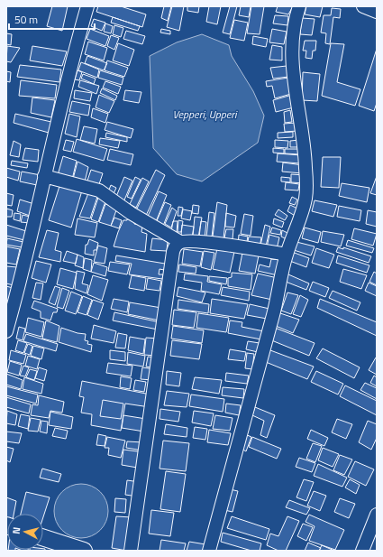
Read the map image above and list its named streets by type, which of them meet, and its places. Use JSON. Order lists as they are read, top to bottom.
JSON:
{
  "water": ["Vepperi, Upperi"],
  "scale_bar": "50 m",
  "north": "left"
}
